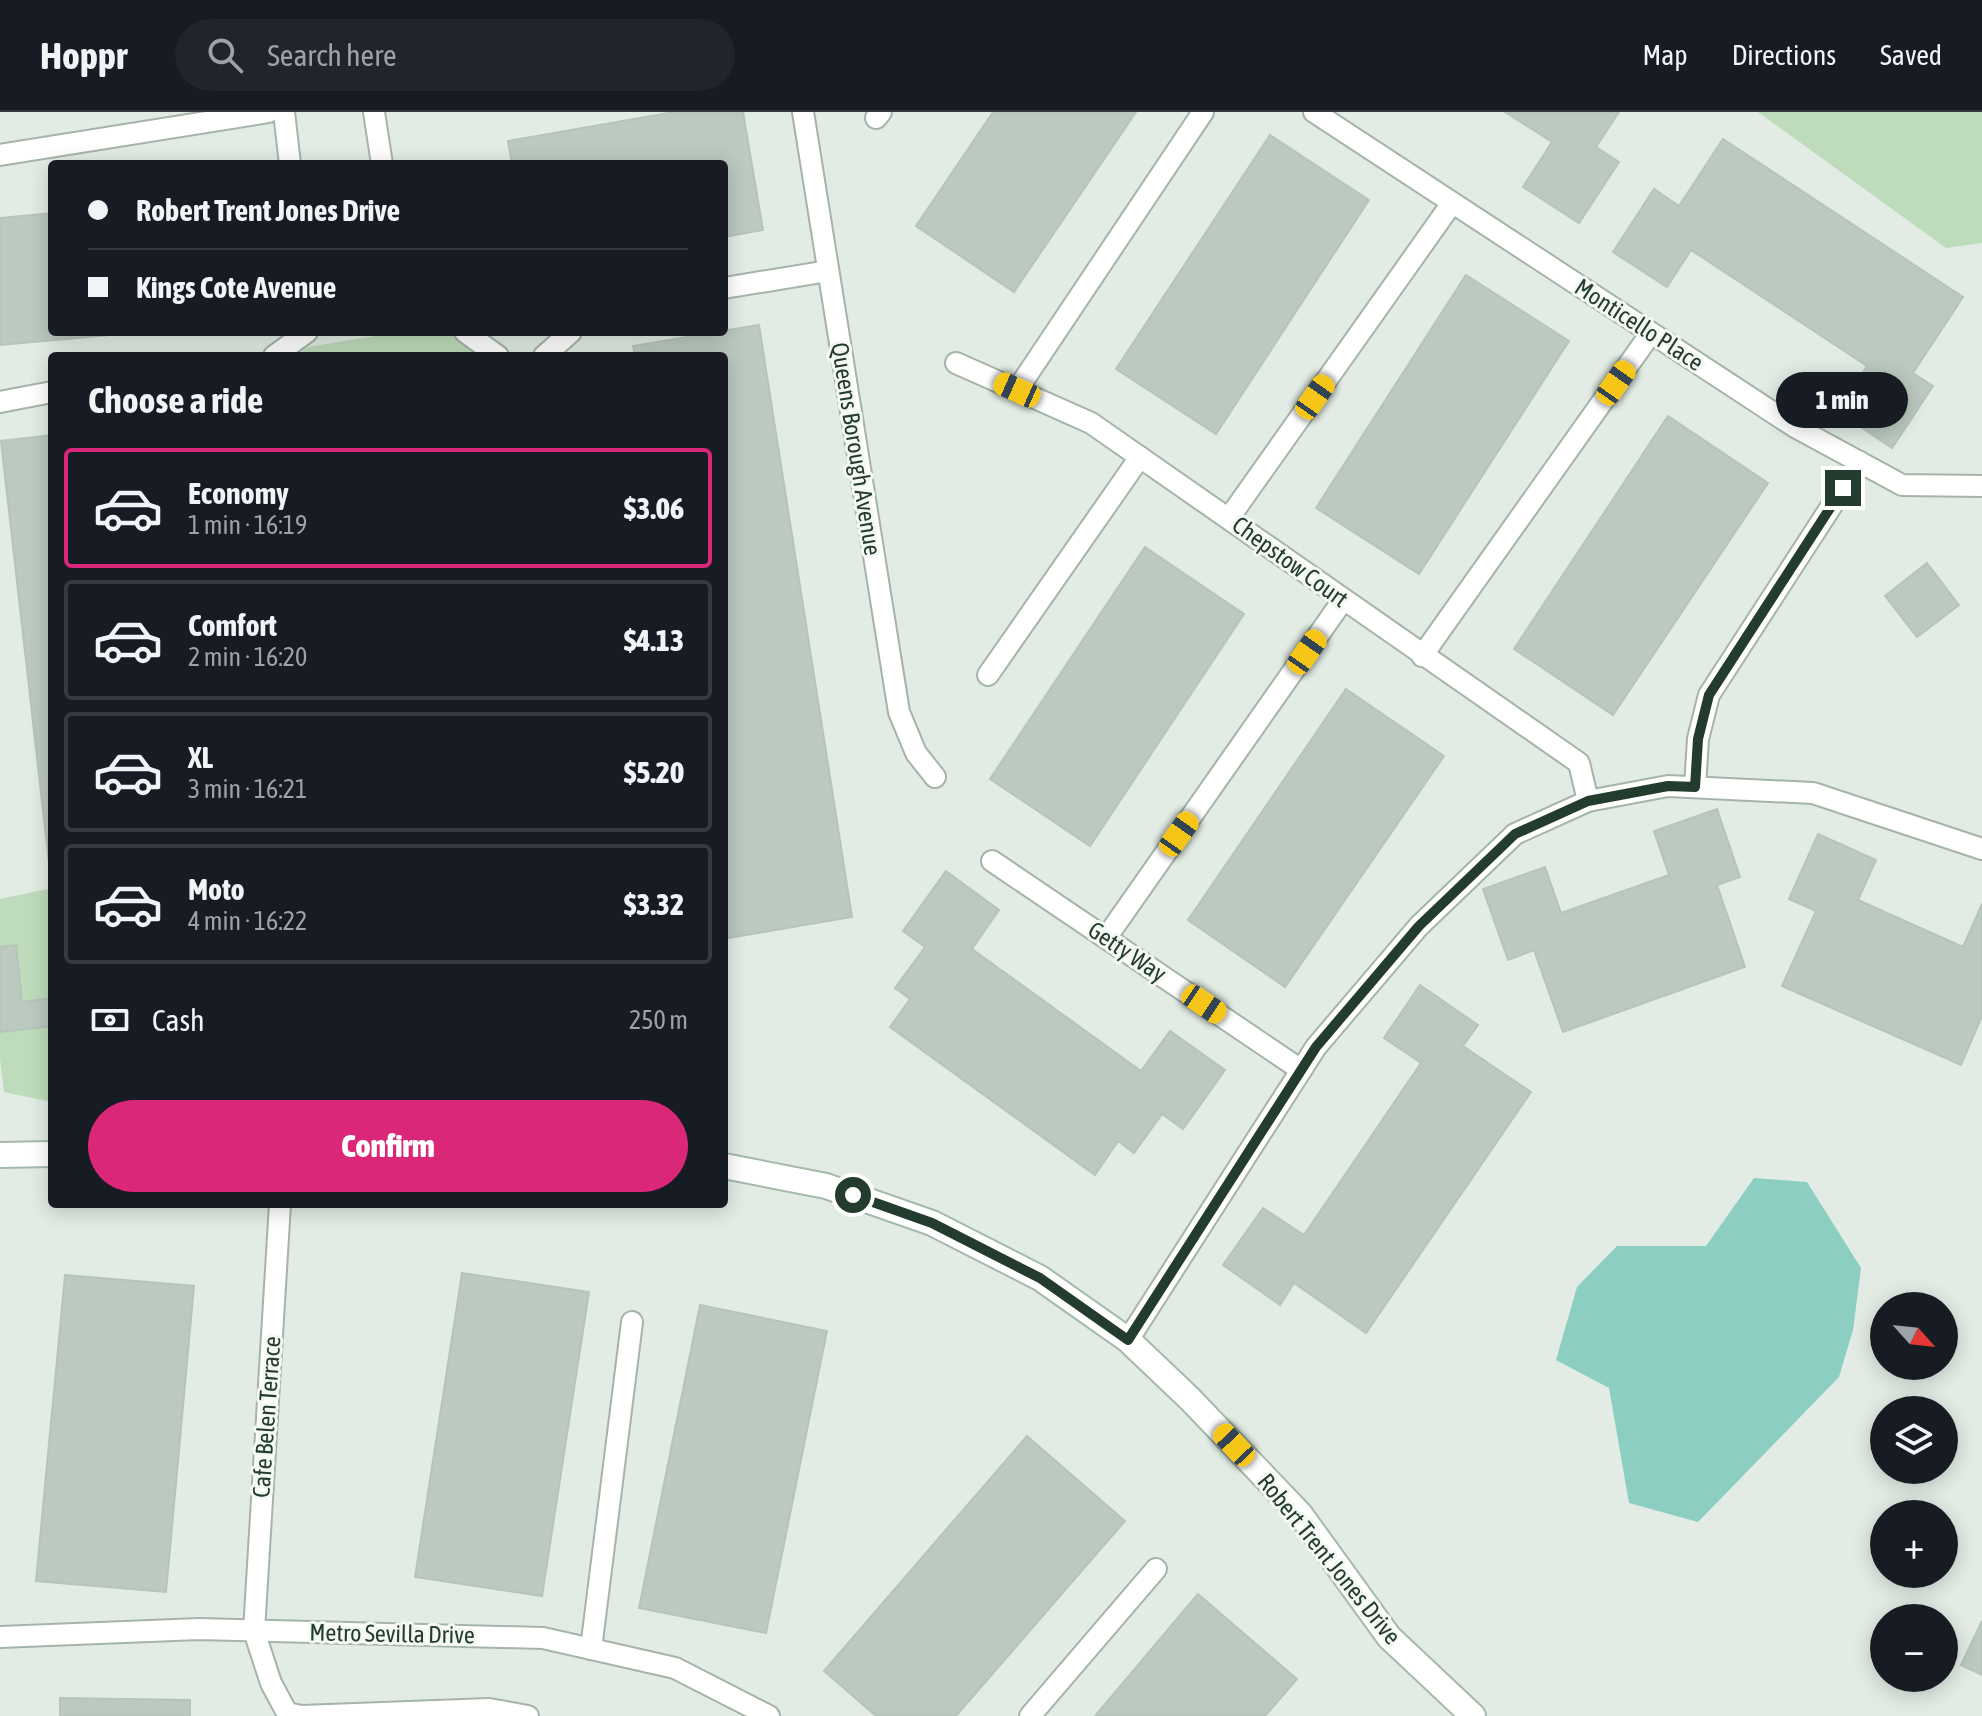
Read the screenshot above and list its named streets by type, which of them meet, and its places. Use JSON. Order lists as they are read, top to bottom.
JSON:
{
  "streets": {
    "street": ["Robert Trent Jones Drive"],
    "lane": [
      "Monticello Place",
      "Queens Borough Avenue",
      "Chepstow Court",
      "Getty Way",
      "Cafe Belen Terrace",
      "Metro Sevilla Drive"
    ]
  },
  "crossings": [
    ["Cafe Belen Terrace", "Metro Sevilla Drive"]
  ],
  "north": "bottom right",
  "page": {
    "header": "Hoppr",
    "search": "Search here",
    "nav": ["Map", "Directions", "Saved"],
    "banner": ["Robert Trent Jones Drive", "Kings Cote Avenue"],
    "heading": "Choose a ride",
    "bubble": "1 min",
    "list": [
      {
        "name": "Economy",
        "note": "1 min · 16:19",
        "value": "$3.06"
      },
      {
        "name": "Comfort",
        "note": "2 min · 16:20",
        "value": "$4.13"
      },
      {
        "name": "XL",
        "note": "3 min · 16:21",
        "value": "$5.20"
      },
      {
        "name": "Moto",
        "note": "4 min · 16:22",
        "value": "$3.32"
      }
    ],
    "pay": ["Cash", "250 m"],
    "buttons": "Confirm",
    "map_buttons": ["+", "−"]
  }
}
